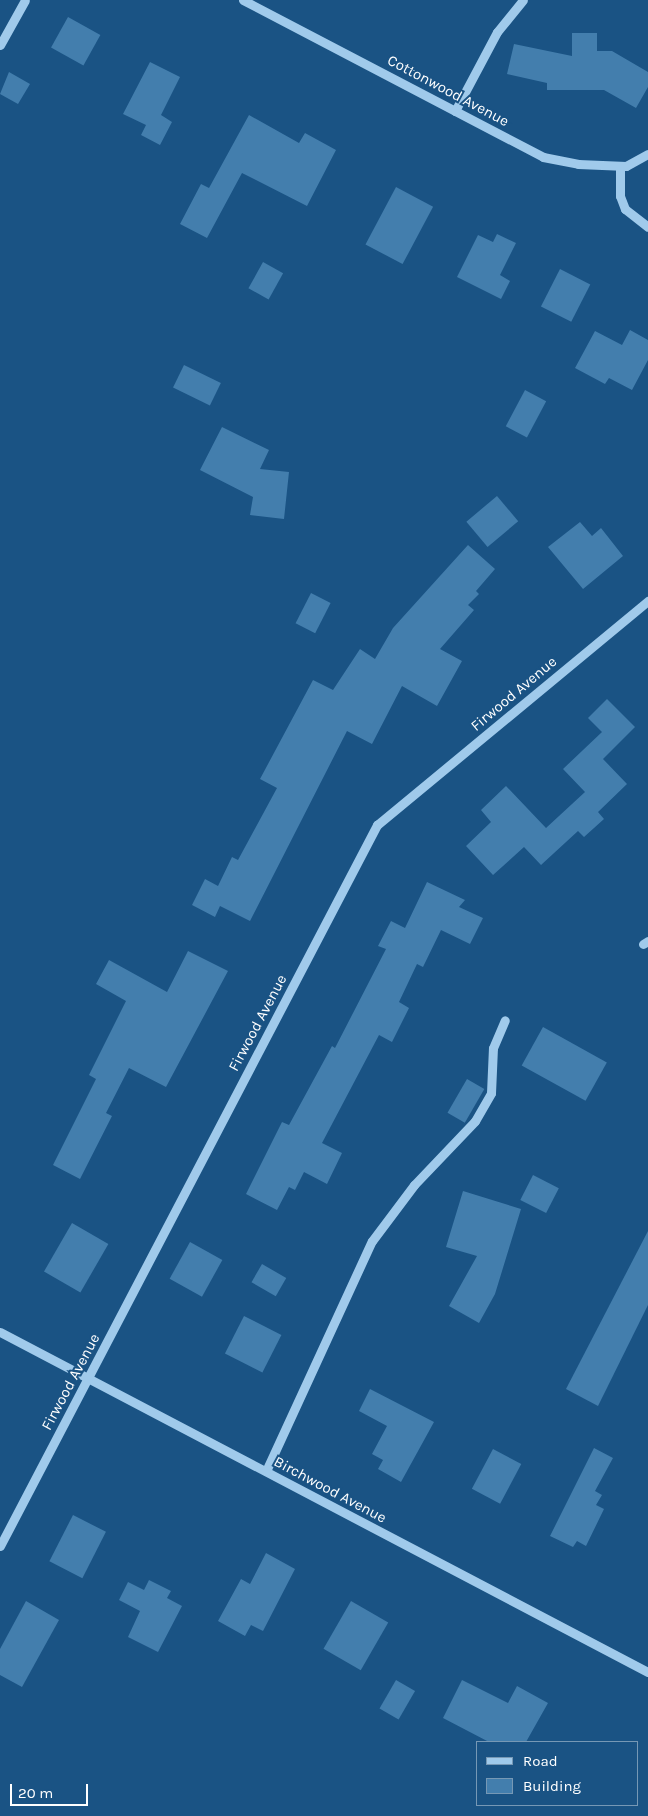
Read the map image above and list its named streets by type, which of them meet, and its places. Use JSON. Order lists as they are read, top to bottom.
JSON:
{
  "streets": {
    "street": ["Cottonwood Avenue", "Firwood Avenue", "Birchwood Avenue"]
  },
  "crossings": [
    ["Firwood Avenue", "Birchwood Avenue"]
  ],
  "legend": ["Road", "Building"],
  "scale_bar": "20 m"
}
